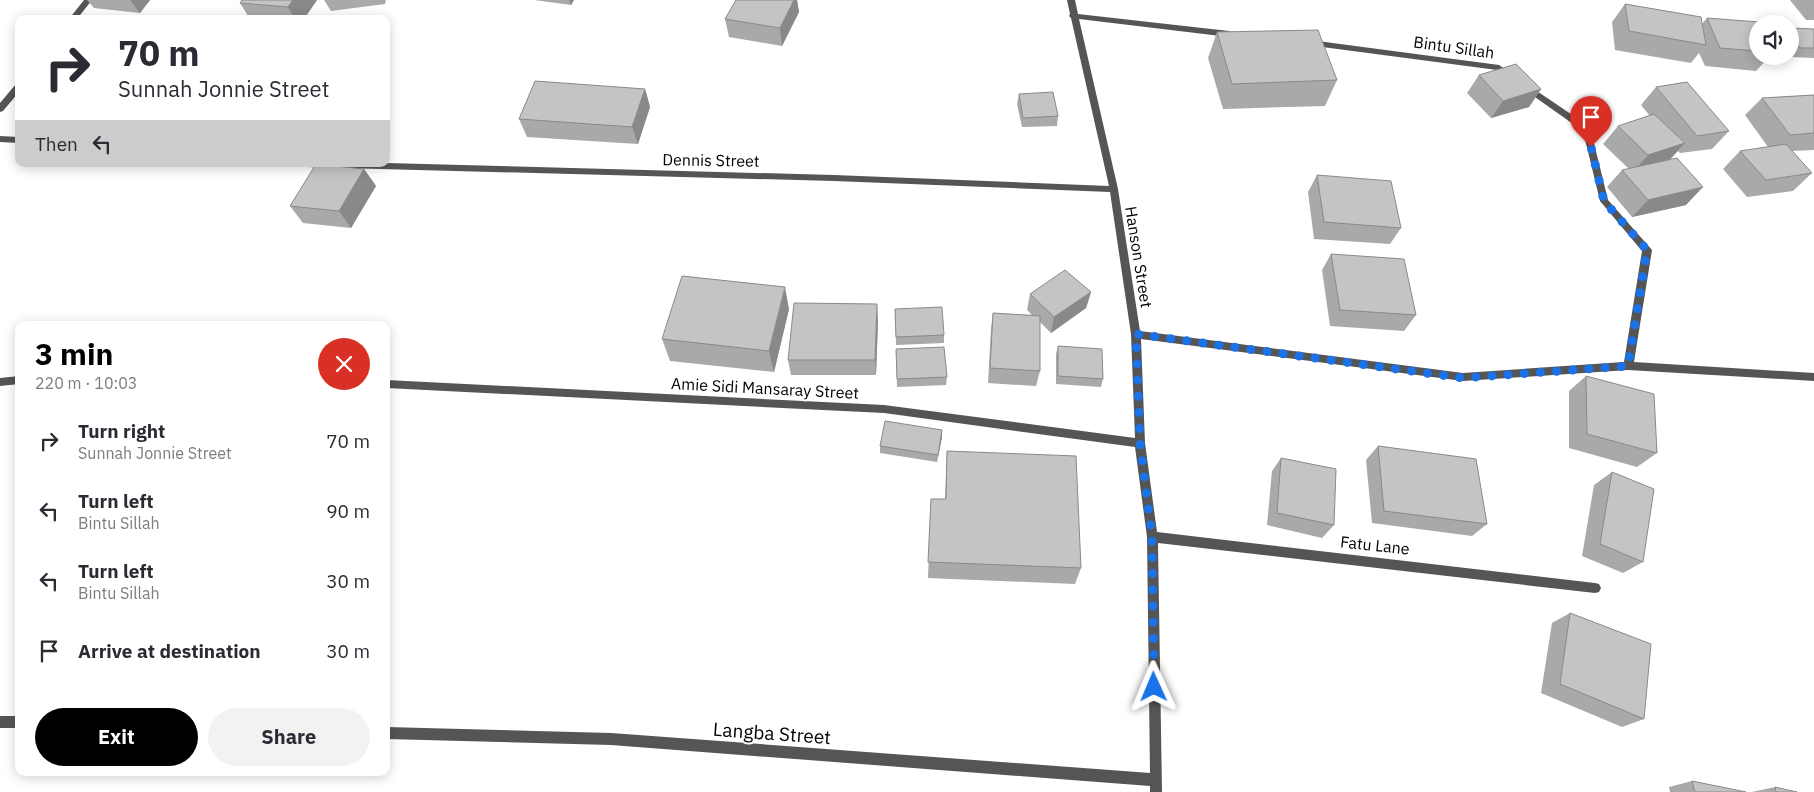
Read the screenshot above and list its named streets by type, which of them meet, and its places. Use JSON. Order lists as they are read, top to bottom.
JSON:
{
  "streets": {
    "street": [
      "Bintu Sillah",
      "Dennis Street",
      "Hanson Street",
      "Amie Sidi Mansaray Street",
      "Fatu Lane",
      "Langba Street"
    ]
  },
  "crossings": [
    ["Dennis Street", "Hanson Street"],
    ["Hanson Street", "Amie Sidi Mansaray Street"],
    ["Hanson Street", "Fatu Lane"],
    ["Hanson Street", "Langba Street"]
  ],
  "page": {
    "turn": ["70 m", "Sunnah Jonnie Street"],
    "then": "Then",
    "heading": ["3 min", "220 m · 10:03"],
    "list": [
      {
        "name": "Turn right",
        "note": "Sunnah Jonnie Street",
        "value": "70 m"
      },
      {
        "name": "Turn left",
        "note": "Bintu Sillah",
        "value": "90 m"
      },
      {
        "name": "Turn left",
        "note": "Bintu Sillah",
        "value": "30 m"
      },
      {
        "name": "Arrive at destination",
        "value": "30 m"
      }
    ],
    "buttons": ["Exit", "Share"]
  }
}
